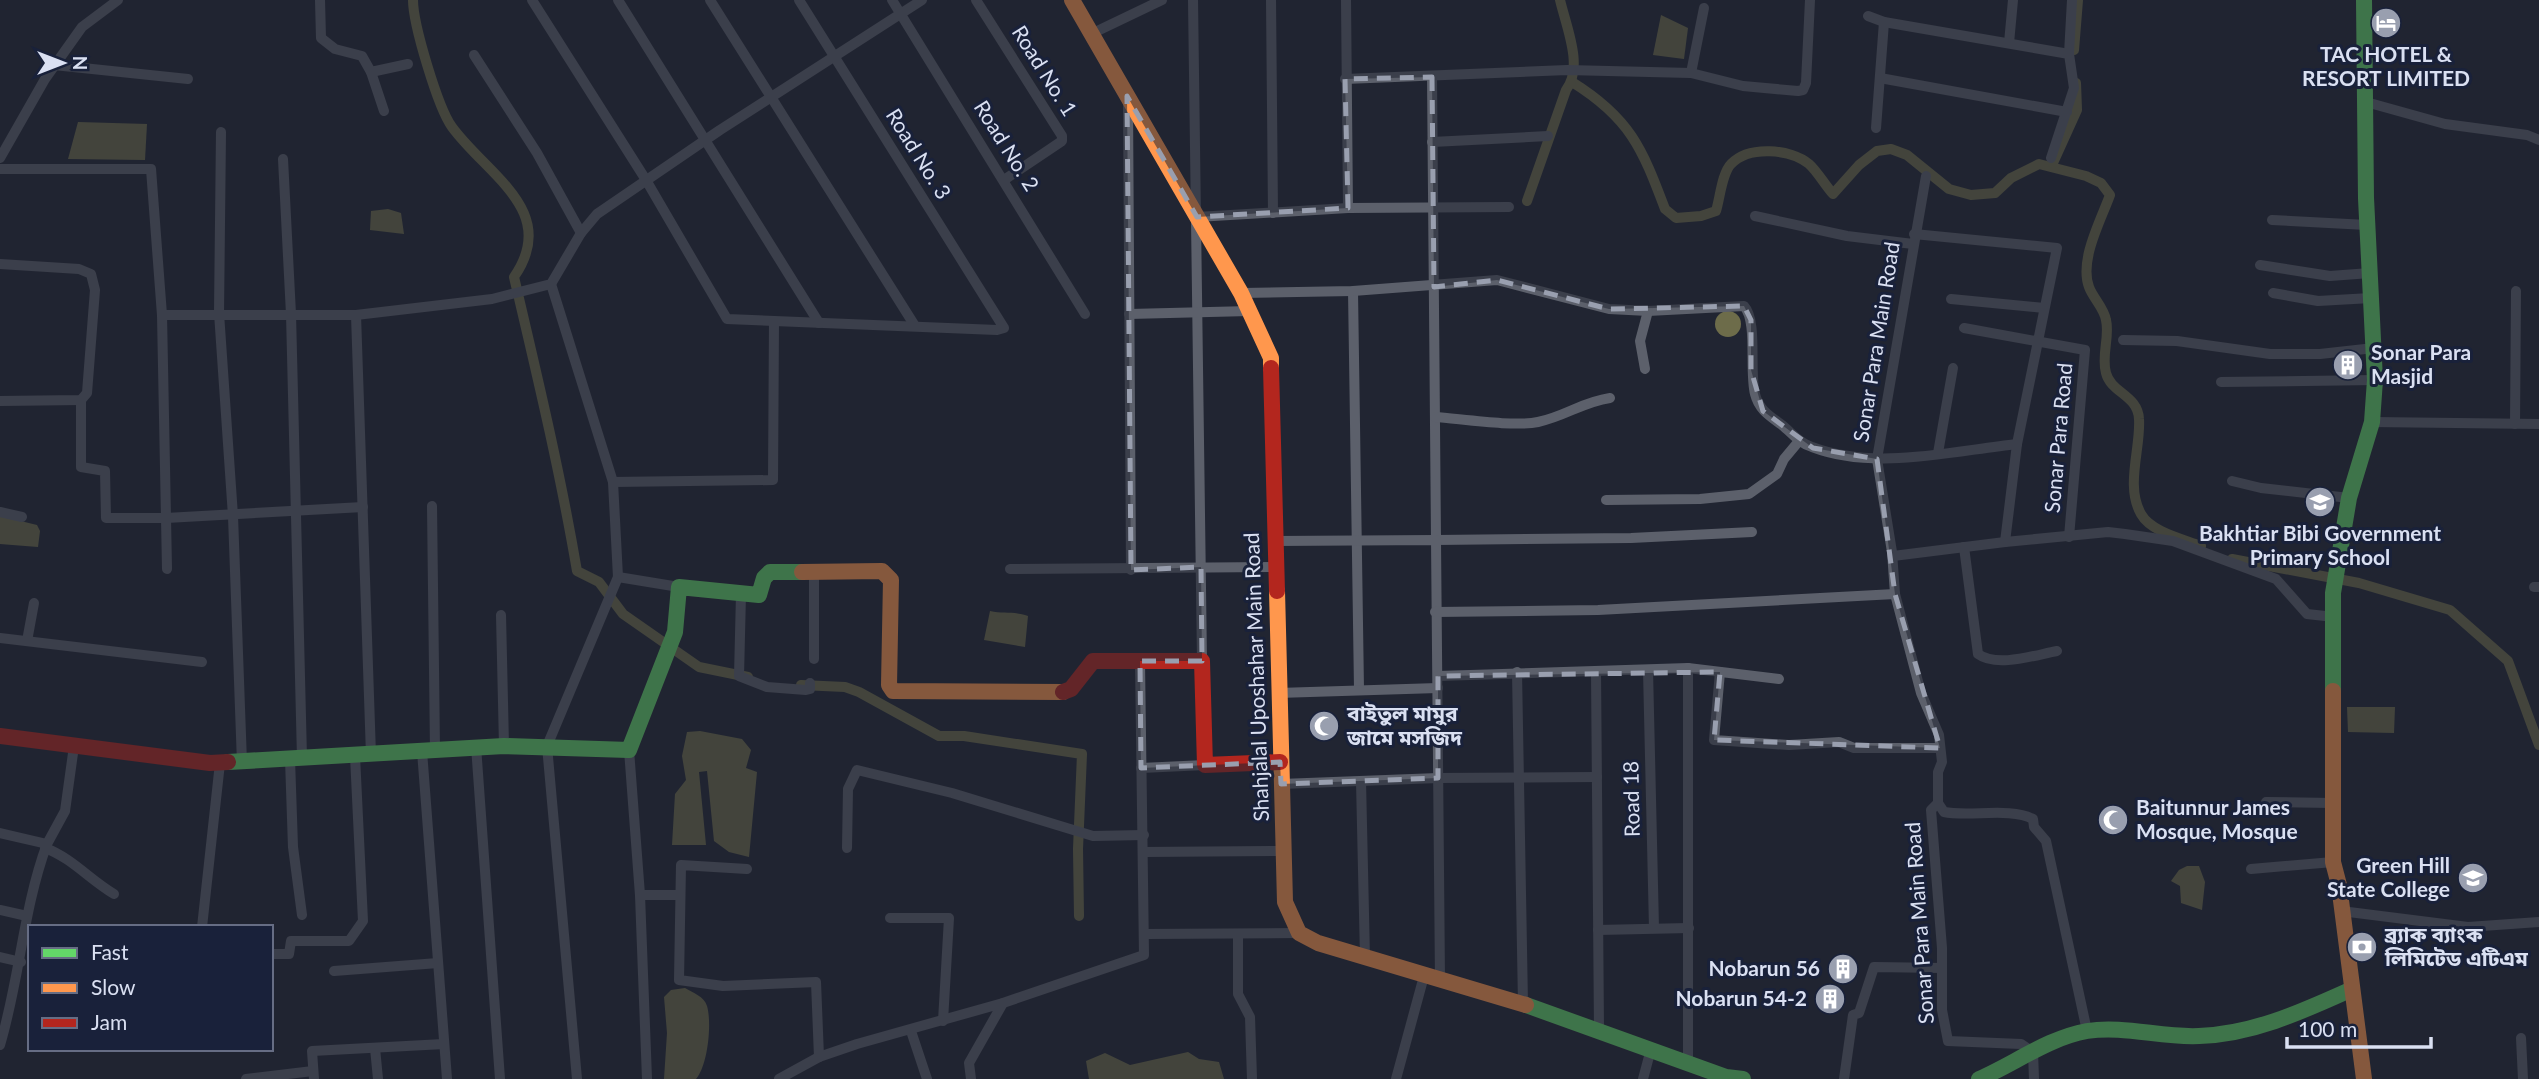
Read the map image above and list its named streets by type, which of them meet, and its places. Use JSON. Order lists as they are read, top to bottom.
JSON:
{
  "streets": {
    "main road": ["Shahjalal Uposhahar Main Road"],
    "street": [
      "Road No. 1",
      "Road No. 2",
      "Road No. 3",
      "Sonar Para Main Road",
      "Sonar Para Road",
      "Road 18"
    ]
  },
  "crossings": [
    ["Road No. 1", "Road No. 2"],
    ["Sonar Para Main Road", "Sonar Para Road"],
    ["Sonar Para Road", "Shahjalal Uposhahar Main Road"]
  ],
  "places": {
    "hotel": ["TAC HOTEL & RESORT LIMITED"],
    "building": ["Sonar Para Masjid", "Nobarun 56", "Nobarun 54-2"],
    "school or university": ["Bakhtiar Bibi Government Primary School", "Green Hill State College"],
    "mosque": ["বাইতুল মামুর জামে মসজিদ", "Baitunnur James Mosque, Mosque"],
    "bank": ["ব্র্যাক ব্যাংক লিমিটেড এটিএম"]
  },
  "legend": ["Fast", "Slow", "Jam"],
  "scale_bar": "100 m",
  "north": "right"
}
